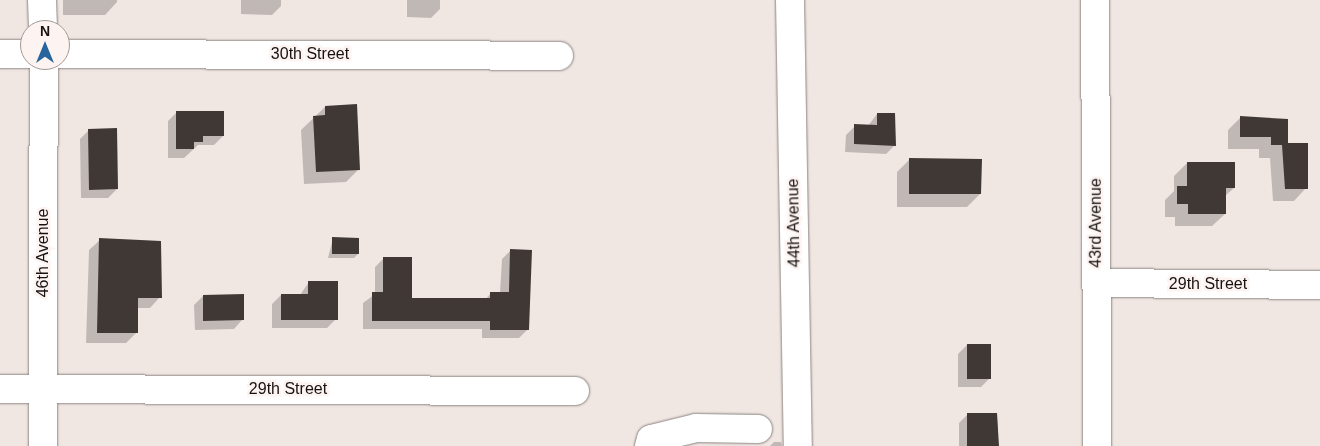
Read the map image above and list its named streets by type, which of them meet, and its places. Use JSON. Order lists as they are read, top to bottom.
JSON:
{
  "streets": {
    "street": [
      "30th Street",
      "44th Avenue",
      "43rd Avenue",
      "46th Avenue",
      "29th Street"
    ]
  },
  "crossings": [
    ["43rd Avenue", "29th Street"],
    ["46th Avenue", "29th Street"]
  ],
  "north": "top"
}
